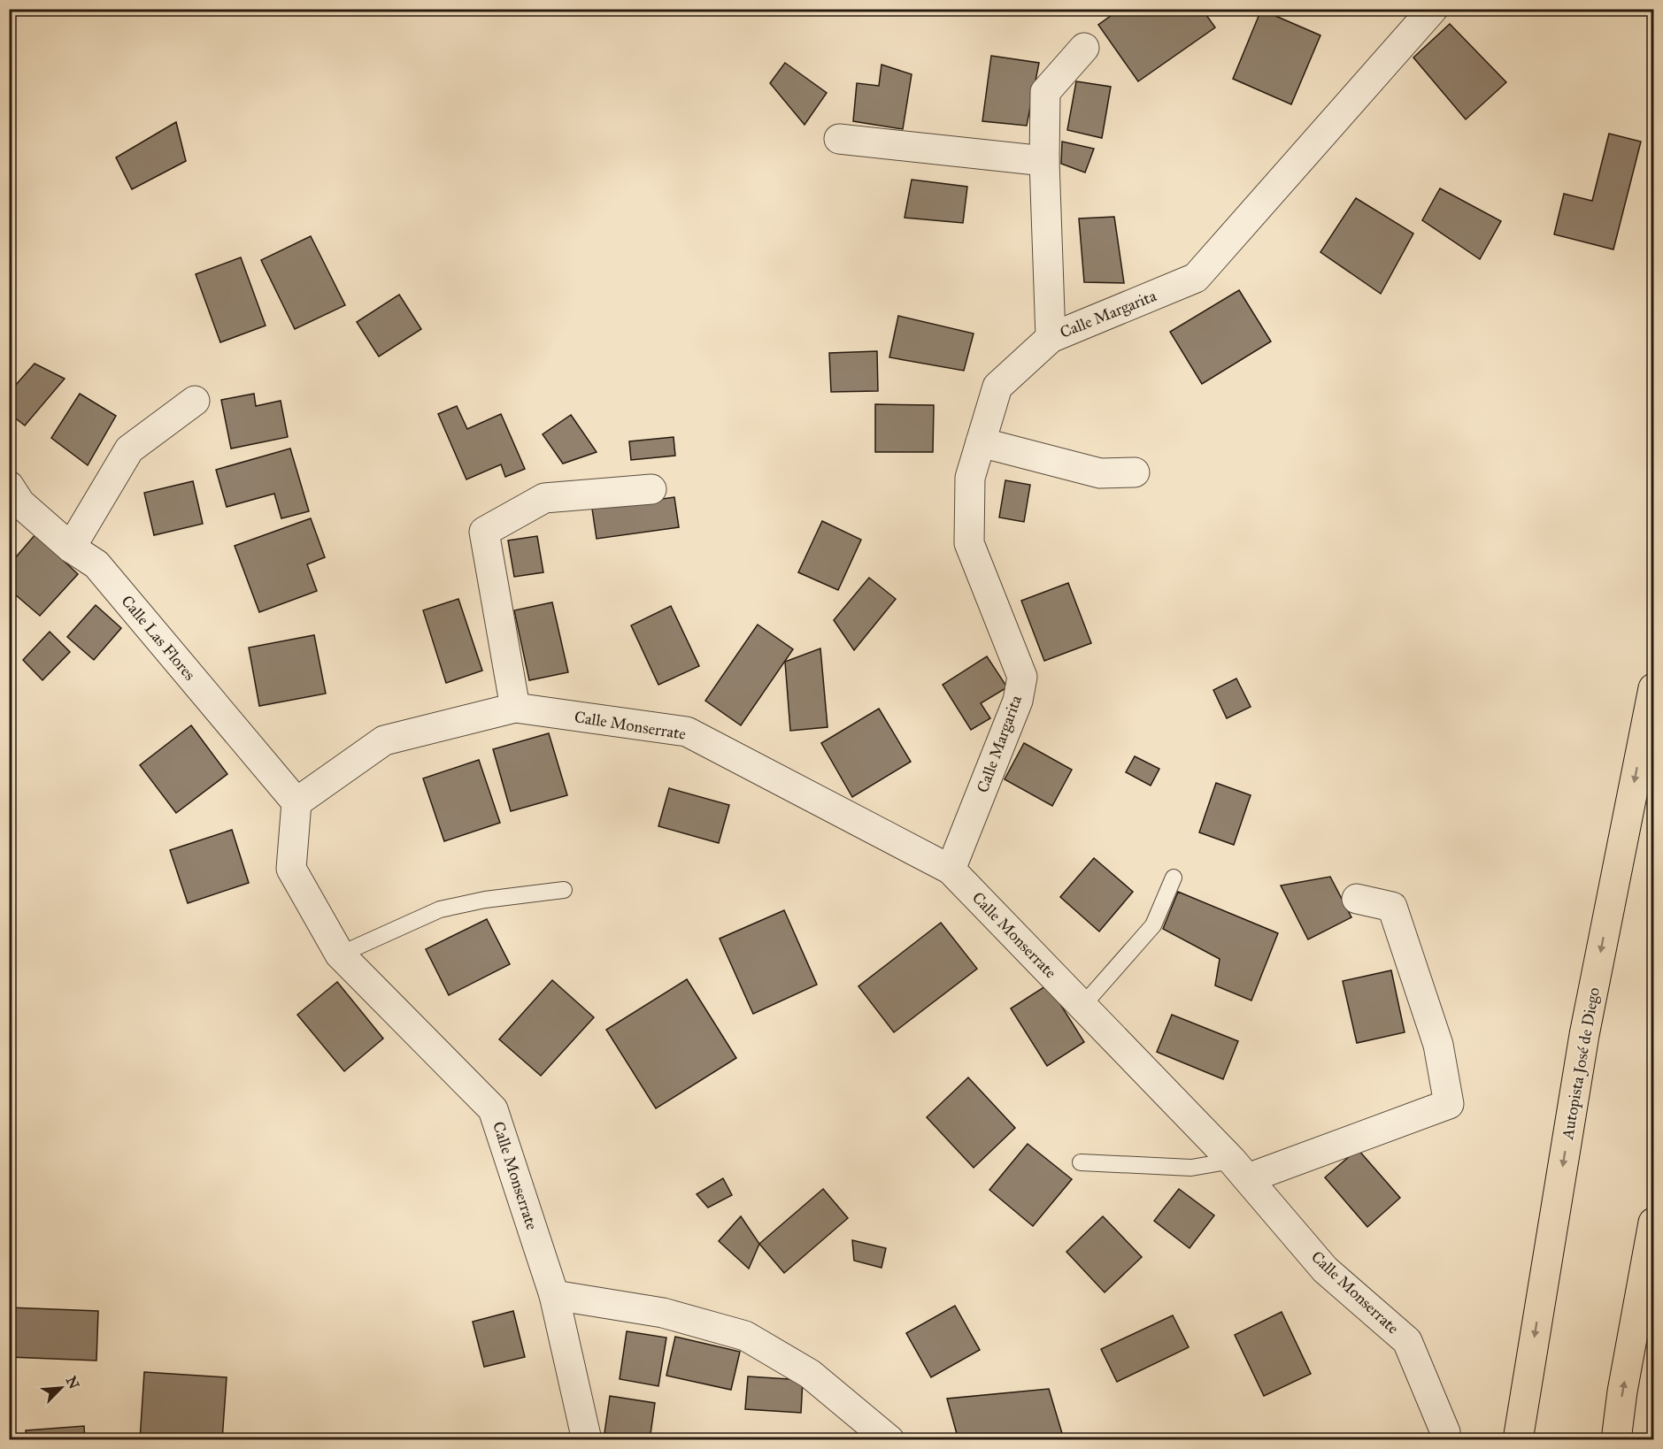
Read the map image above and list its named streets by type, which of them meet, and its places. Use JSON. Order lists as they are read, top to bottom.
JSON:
{
  "streets": {
    "highway": ["Autopista José de Diego"],
    "street": ["Calle Margarita", "Calle Las Flores", "Calle Monserrate"]
  },
  "crossings": [
    ["Calle Margarita", "Calle Monserrate"],
    ["Calle Las Flores", "Calle Monserrate"]
  ],
  "one_way": ["Autopista José de Diego"],
  "north": "top right"
}
